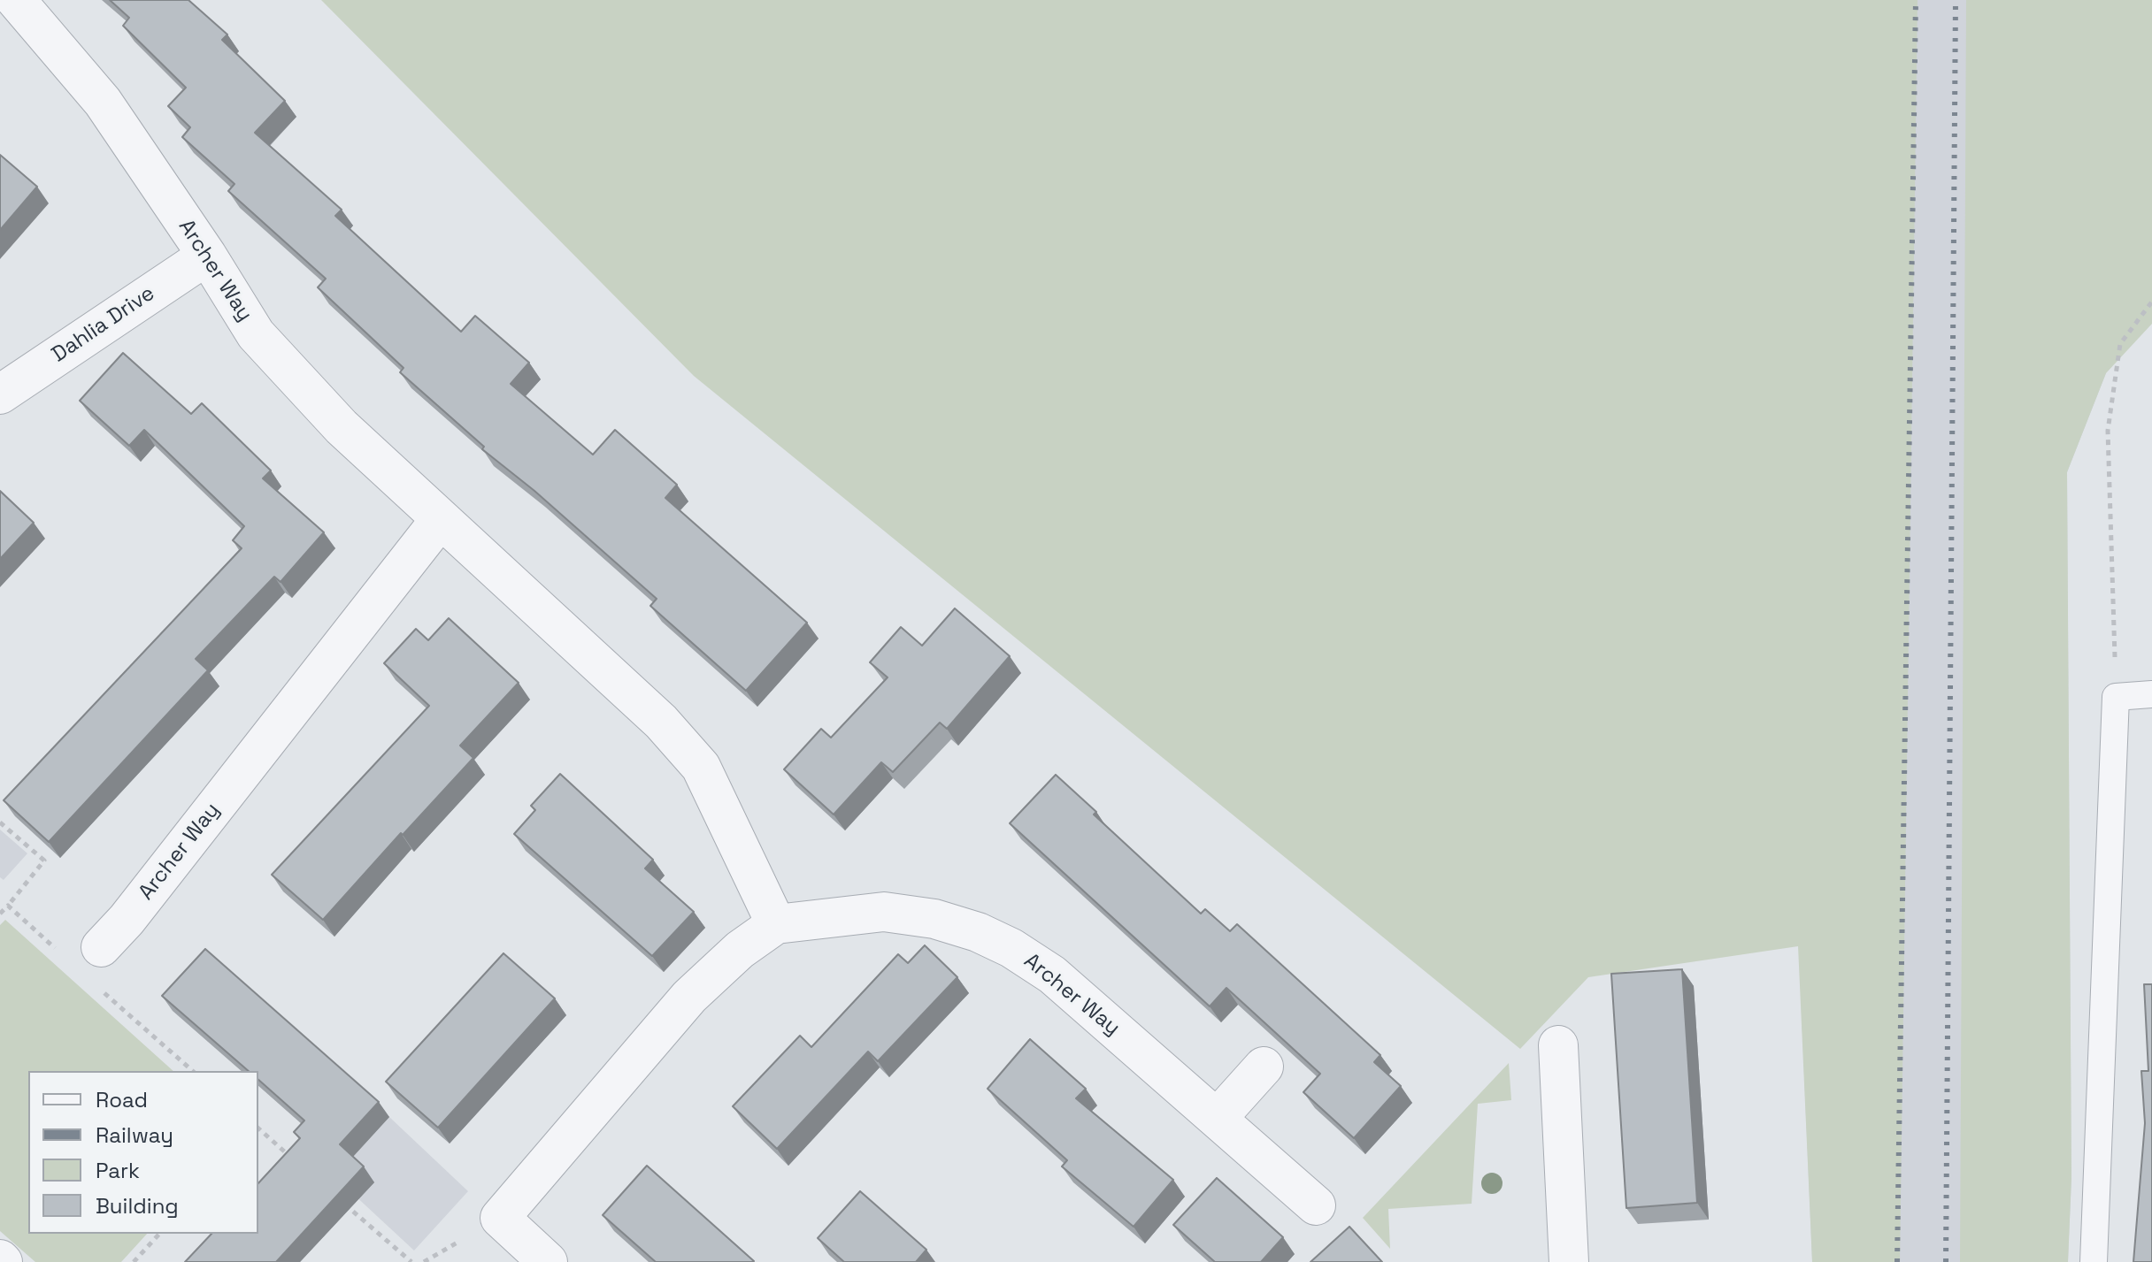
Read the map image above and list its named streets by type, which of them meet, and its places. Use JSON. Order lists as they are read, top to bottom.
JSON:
{
  "streets": {
    "street": ["Archer Way", "Dahlia Drive"]
  },
  "crossings": [
    ["Archer Way", "Dahlia Drive"]
  ],
  "legend": [
    "Road",
    "Railway",
    "Park",
    "Building"
  ]
}
